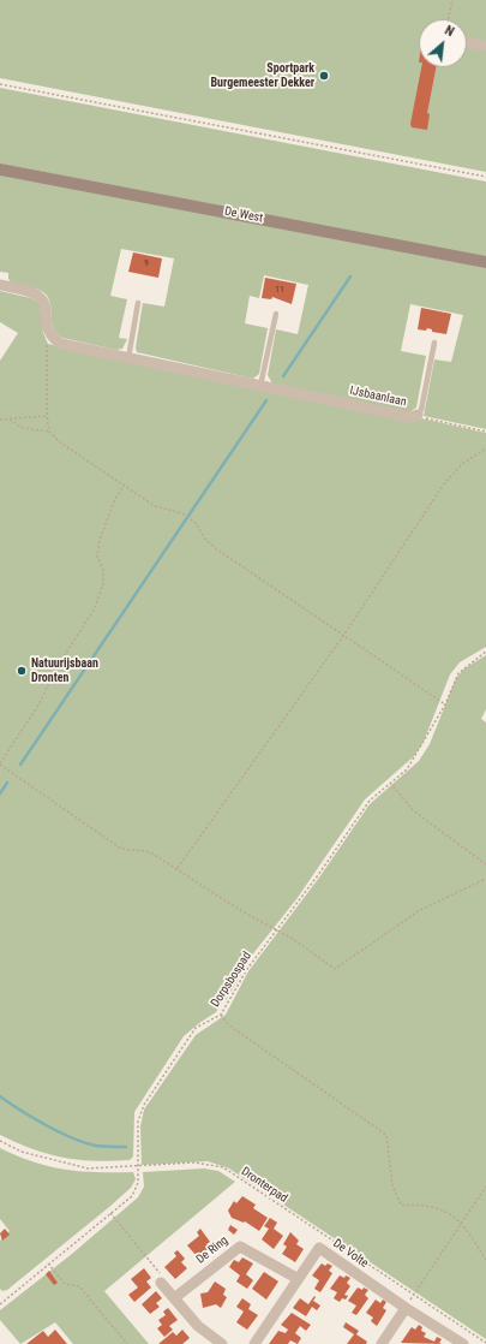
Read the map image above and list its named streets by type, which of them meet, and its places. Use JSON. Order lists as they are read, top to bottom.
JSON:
{
  "streets": {
    "main road": ["De West"],
    "street": ["IJsbaanlaan", "De Ring", "De Volte"],
    "path": ["Dorpsbospad", "Dronterpad"]
  },
  "crossings": [
    ["Dorpsbospad", "Dronterpad"],
    ["De Ring", "De Volte"]
  ],
  "places": ["Sportpark Burgemeester Dekker", "Natuurijsbaan Dronten"],
  "house_numbers": ["9", "11"],
  "north": "top right"
}
